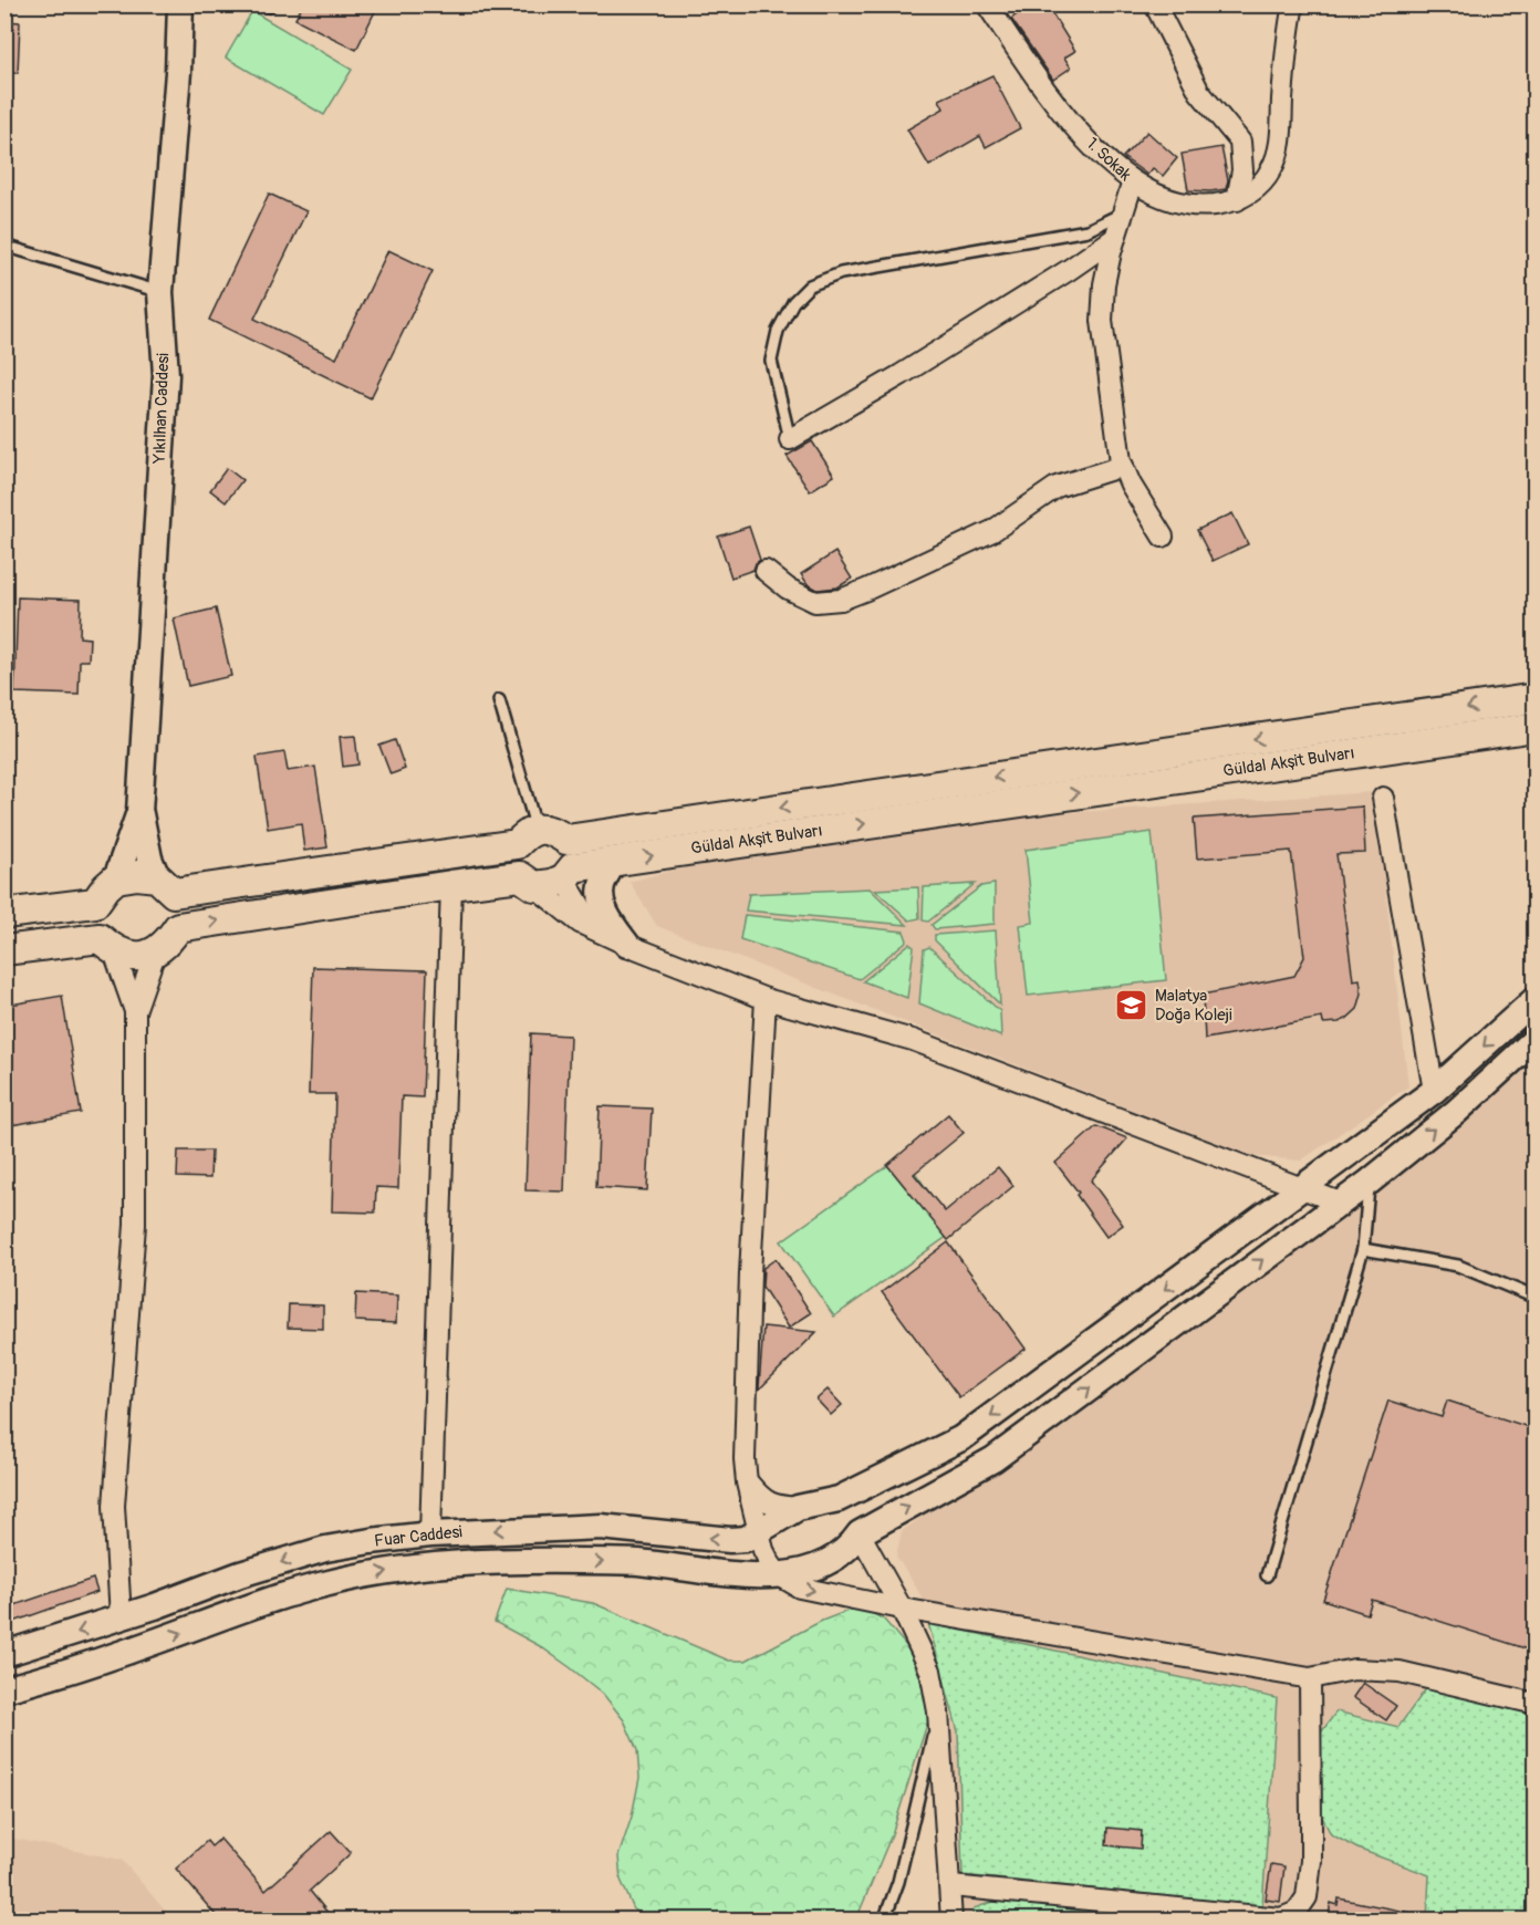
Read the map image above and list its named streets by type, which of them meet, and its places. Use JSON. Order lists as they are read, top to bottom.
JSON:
{
  "streets": {
    "main road": ["Güldal Akşit Bulvarı"],
    "street": ["1. Sokak", "Yıkılhan Caddesi", "Fuar Caddesi"]
  },
  "crossings": [
    ["Yıkılhan Caddesi", "Güldal Akşit Bulvarı"]
  ],
  "places": {
    "school or university": ["Malatya Doğa Koleji"]
  }
}
